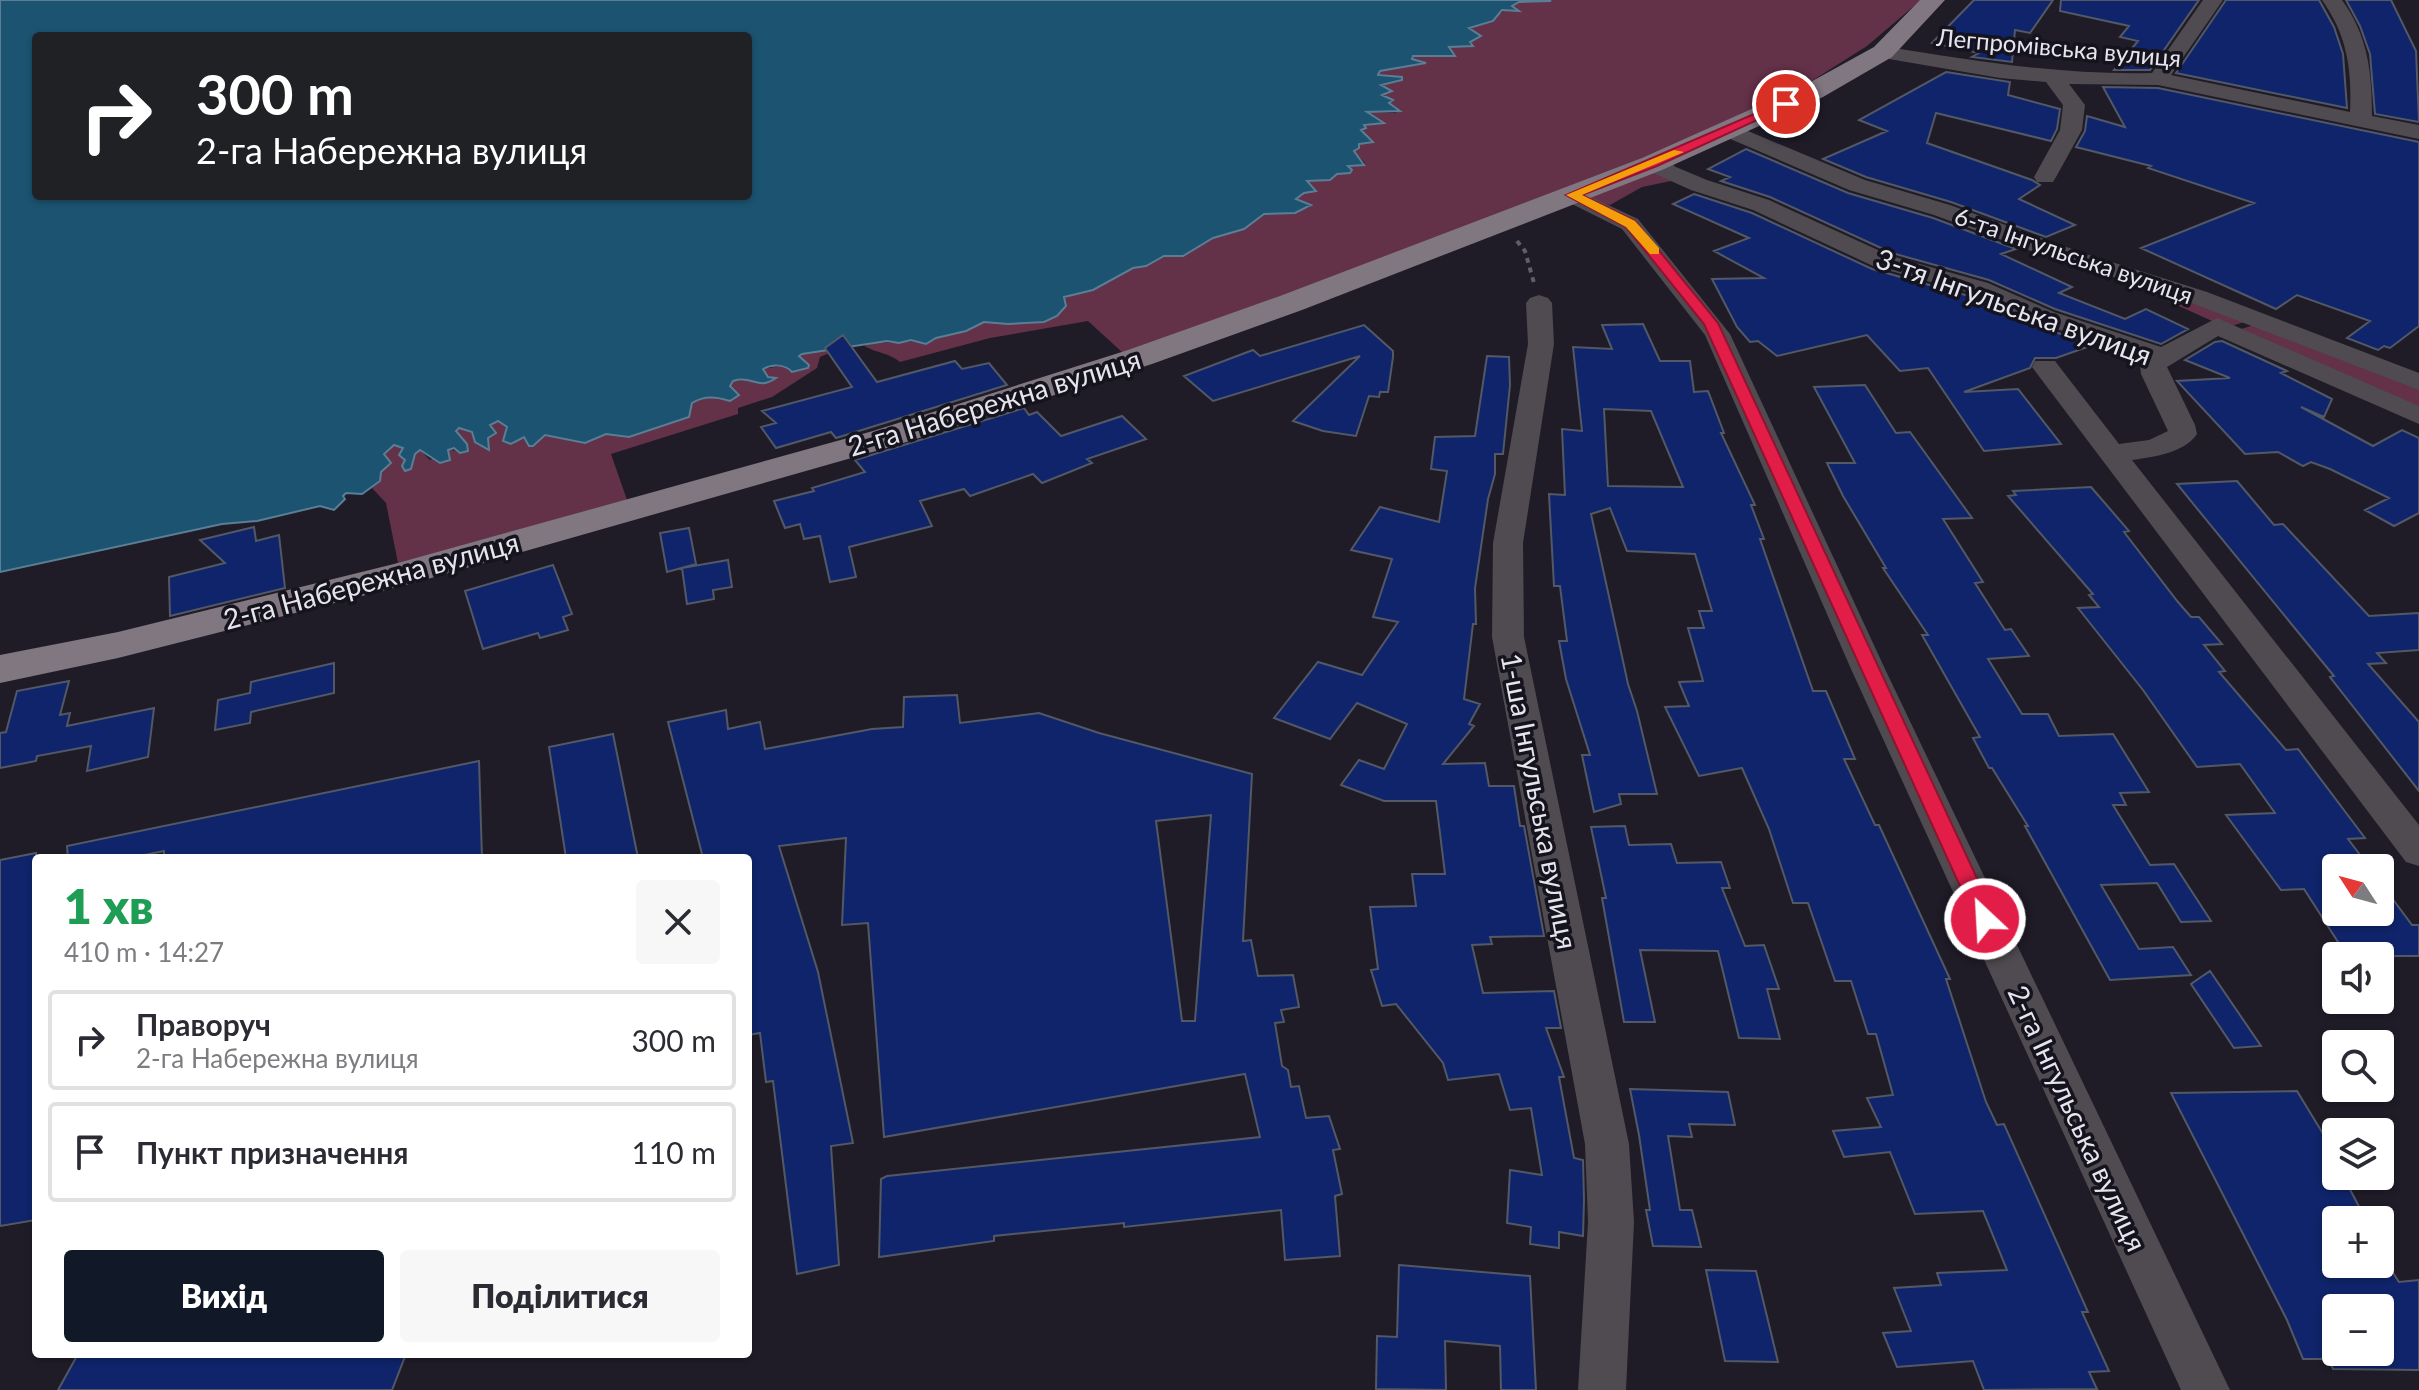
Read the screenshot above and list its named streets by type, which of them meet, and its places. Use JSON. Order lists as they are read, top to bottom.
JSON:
{
  "streets": {
    "main road": ["2-га Набережна вулиця"],
    "street": [
      "Легпромівська вулиця",
      "6-та Інгульська вулиця",
      "3-тя Інгульська вулиця",
      "1-ша Інгульська вулиця",
      "2-га Інгульська вулиця"
    ]
  },
  "crossings": [
    ["Легпромівська вулиця", "2-га Набережна вулиця"],
    ["6-та Інгульська вулиця", "2-га Набережна вулиця"],
    ["3-тя Інгульська вулиця", "2-га Набережна вулиця"],
    ["2-га Набережна вулиця", "2-га Інгульська вулиця"]
  ],
  "north": "top left",
  "page": {
    "turn": ["300 m", "2-га Набережна вулиця"],
    "map_buttons": ["+", "−"],
    "heading": ["1 хв", "410 m · 14:27"],
    "list": [
      {
        "name": "Праворуч",
        "note": "2-га Набережна вулиця",
        "value": "300 m"
      },
      {
        "name": "Пункт призначення",
        "value": "110 m"
      }
    ],
    "buttons": ["Вихід", "Поділитися"]
  }
}
